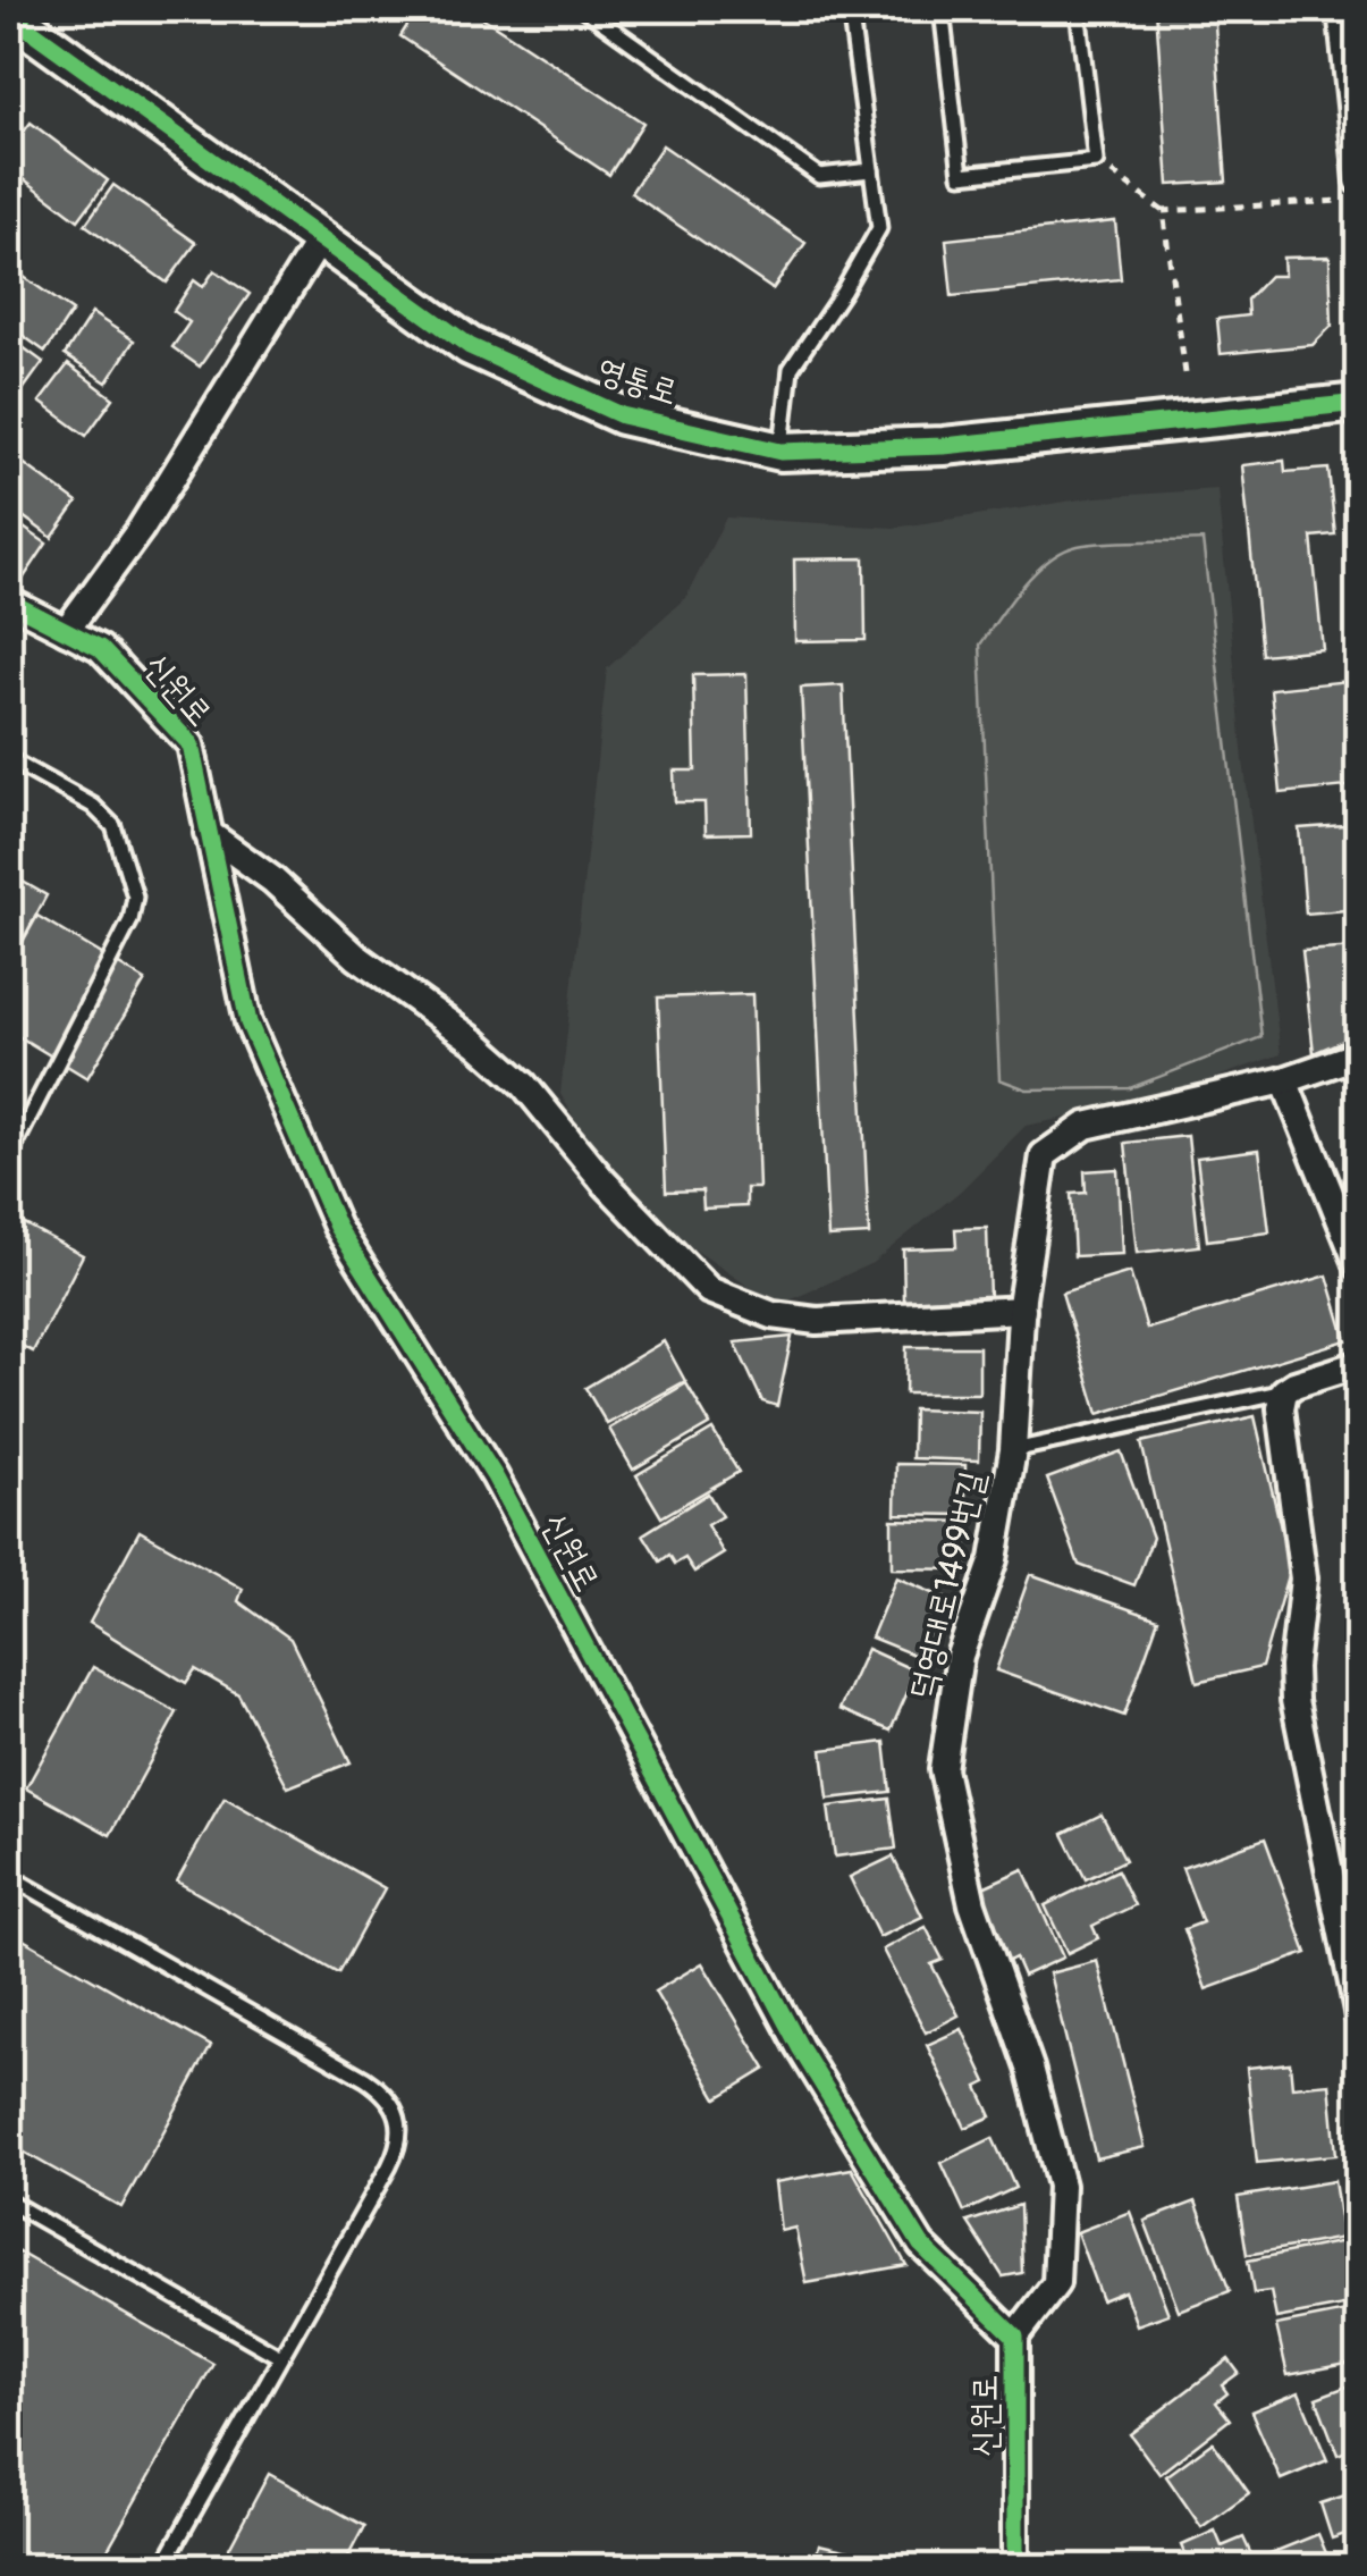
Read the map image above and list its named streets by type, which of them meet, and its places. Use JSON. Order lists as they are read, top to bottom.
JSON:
{
  "streets": {
    "street": ["영통로", "신원로", "덕영대로1499번길"]
  },
  "crossings": [
    ["신원로", "덕영대로1499번길"]
  ]
}
